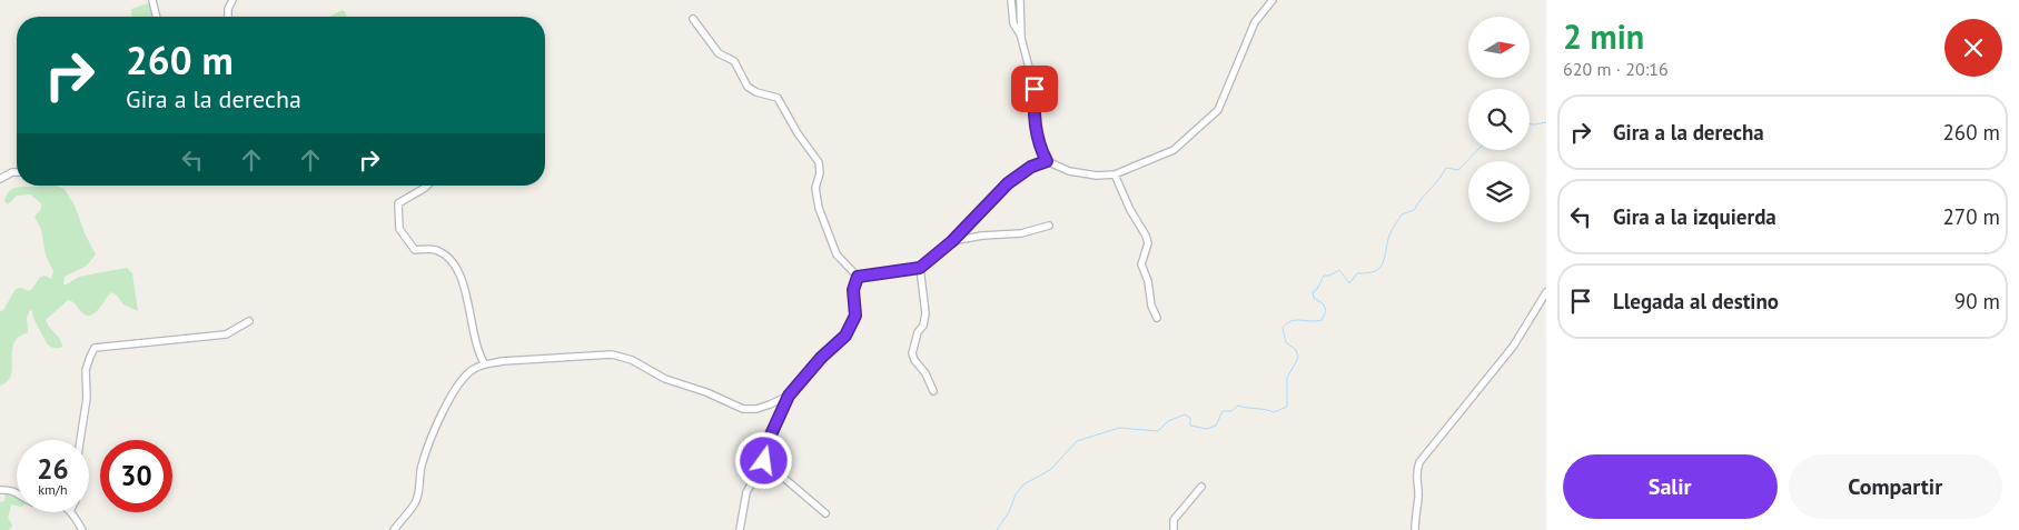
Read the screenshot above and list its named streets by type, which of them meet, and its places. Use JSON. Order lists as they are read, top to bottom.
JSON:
{
  "north": "right",
  "page": {
    "heading": ["2 min", "620 m · 20:16"],
    "turn": ["260 m", "Gira a la derecha"],
    "list": [
      {
        "name": "Gira a la derecha",
        "value": "260 m"
      },
      {
        "name": "Gira a la izquierda",
        "value": "270 m"
      },
      {
        "name": "Llegada al destino",
        "value": "90 m"
      }
    ],
    "speed": "26 km/h",
    "limit": "30",
    "buttons": ["Salir", "Compartir"]
  }
}
